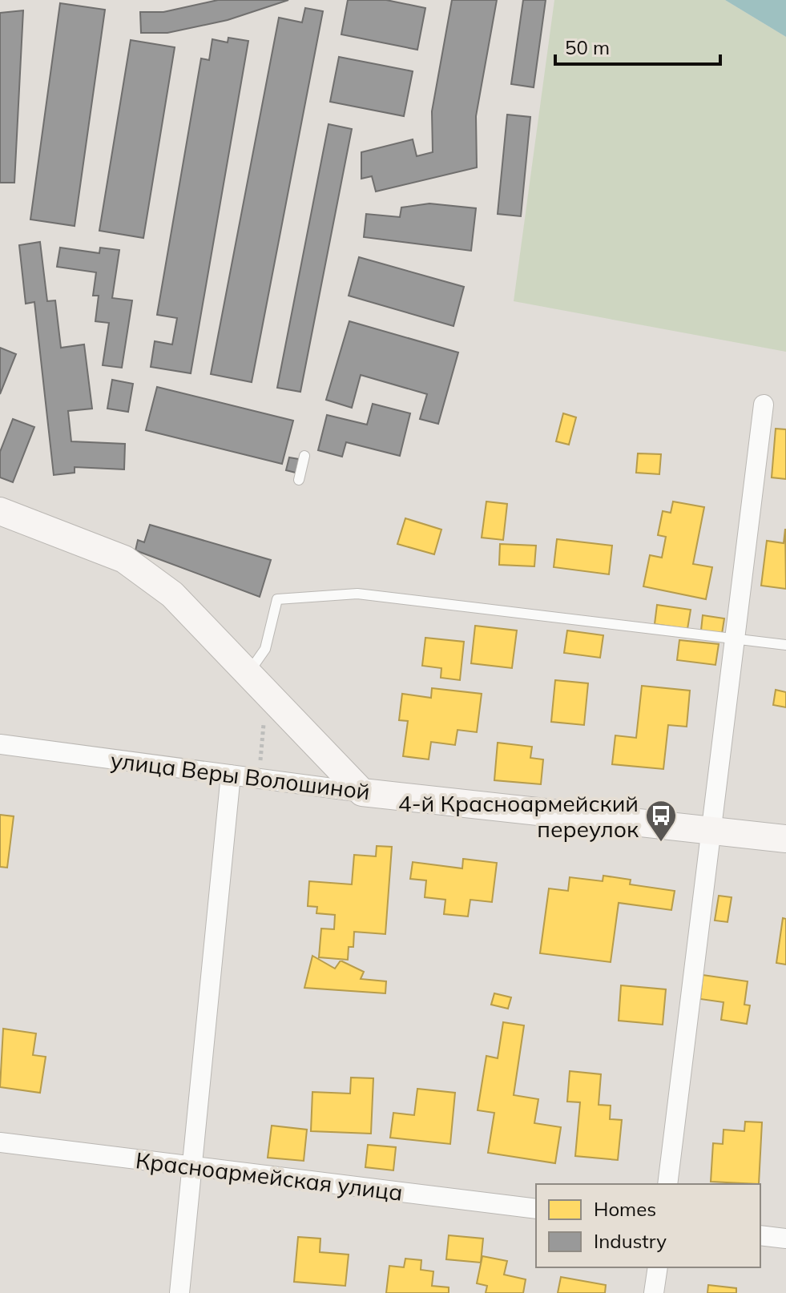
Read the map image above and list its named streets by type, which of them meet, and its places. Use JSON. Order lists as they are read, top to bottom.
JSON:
{
  "streets": {
    "street": ["улица Веры Волошиной", "Красноармейская улица"]
  },
  "places": {
    "bus stop": ["4-й Красноармейский переулок"]
  },
  "legend": ["Homes", "Industry"],
  "scale_bar": "50 m"
}
